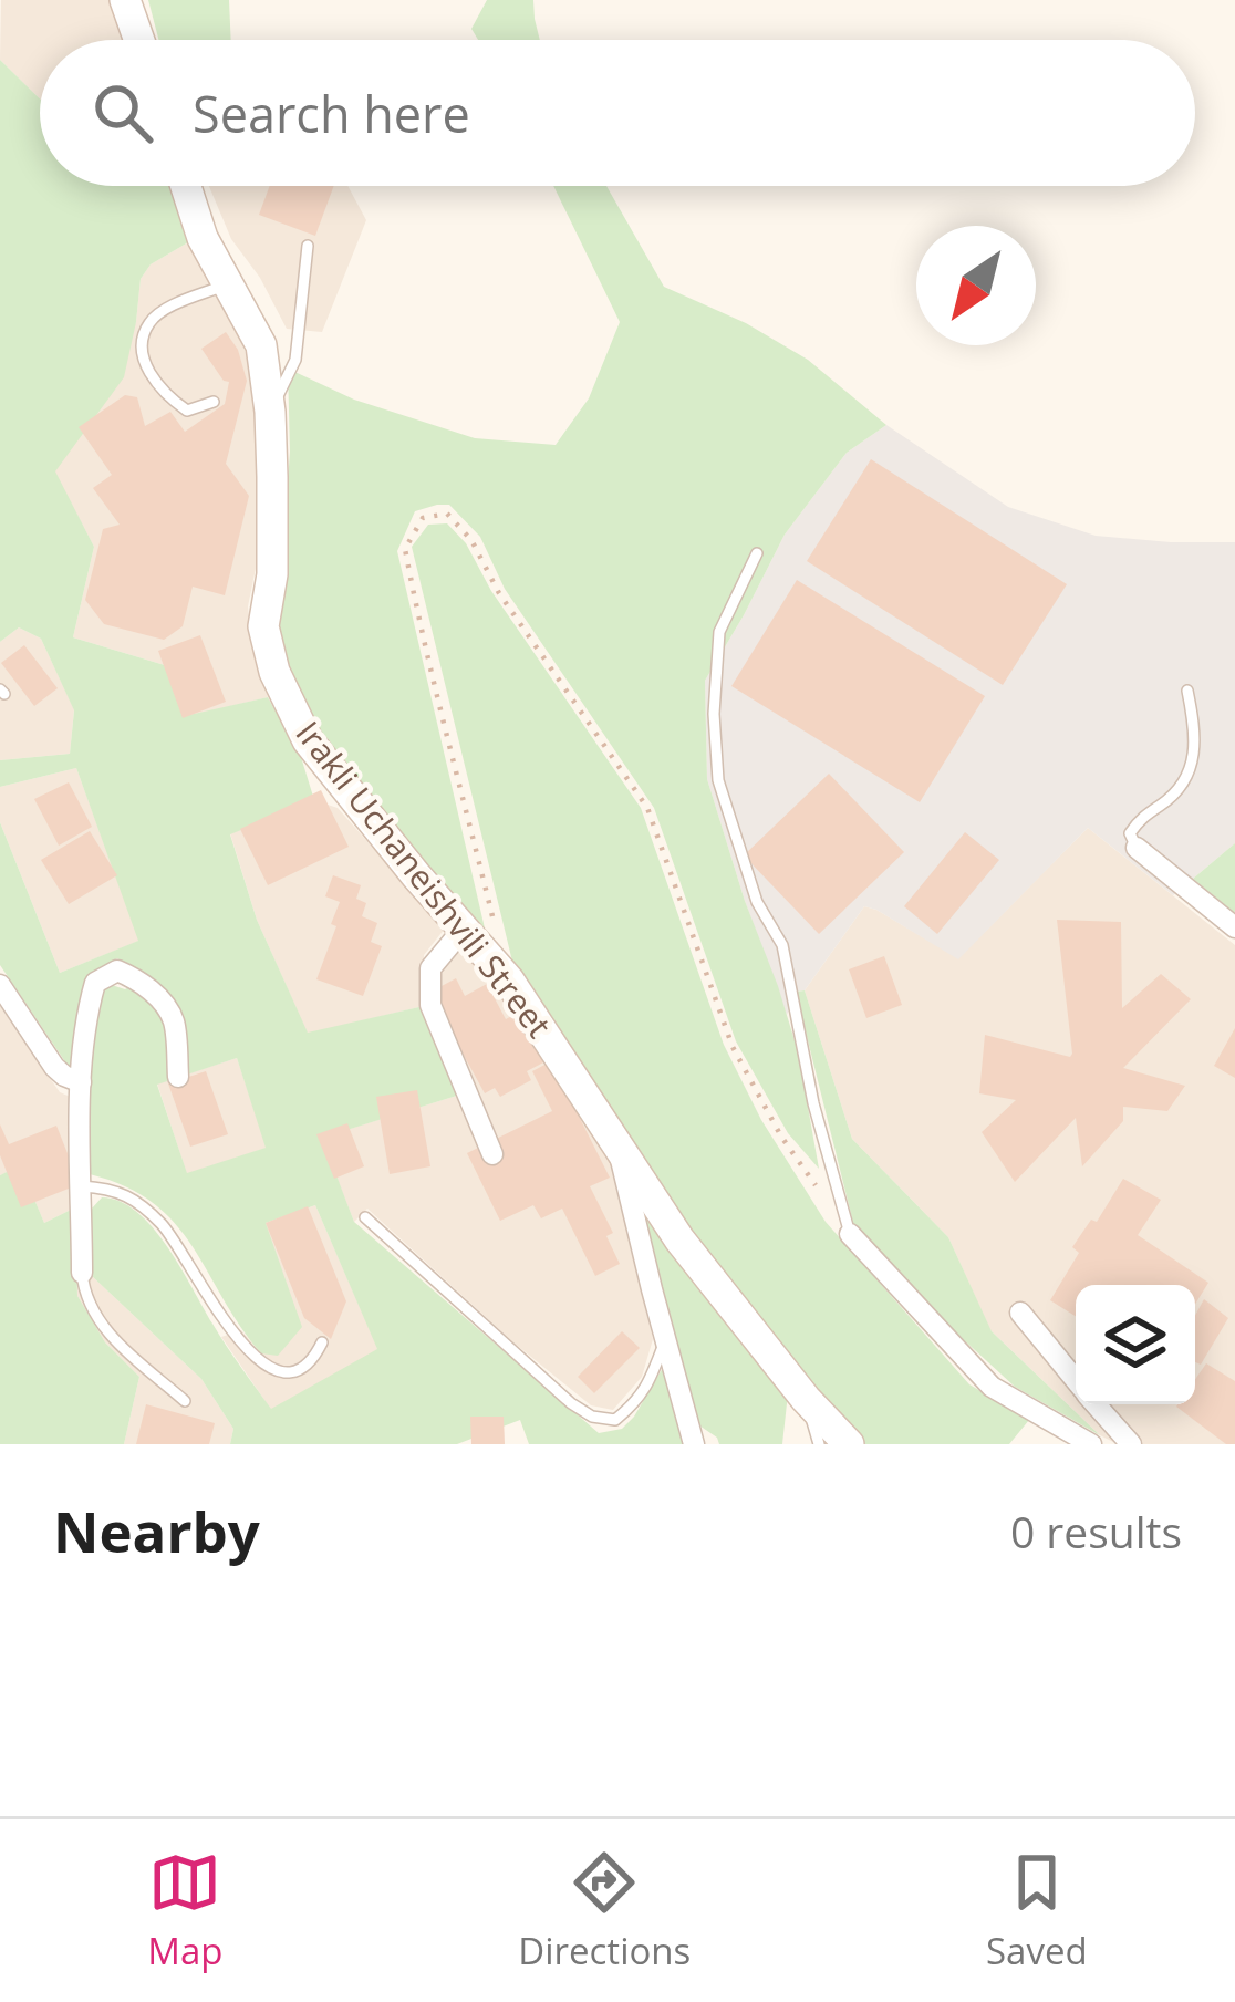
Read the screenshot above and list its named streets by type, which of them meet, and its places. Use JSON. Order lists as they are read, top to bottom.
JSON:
{
  "streets": {
    "street": ["Irakli Uchaneishvili Street"]
  },
  "north": "bottom left",
  "page": {
    "search": "Search here",
    "heading": ["Nearby", "0 results"],
    "nav": ["Map", "Directions", "Saved"]
  }
}
